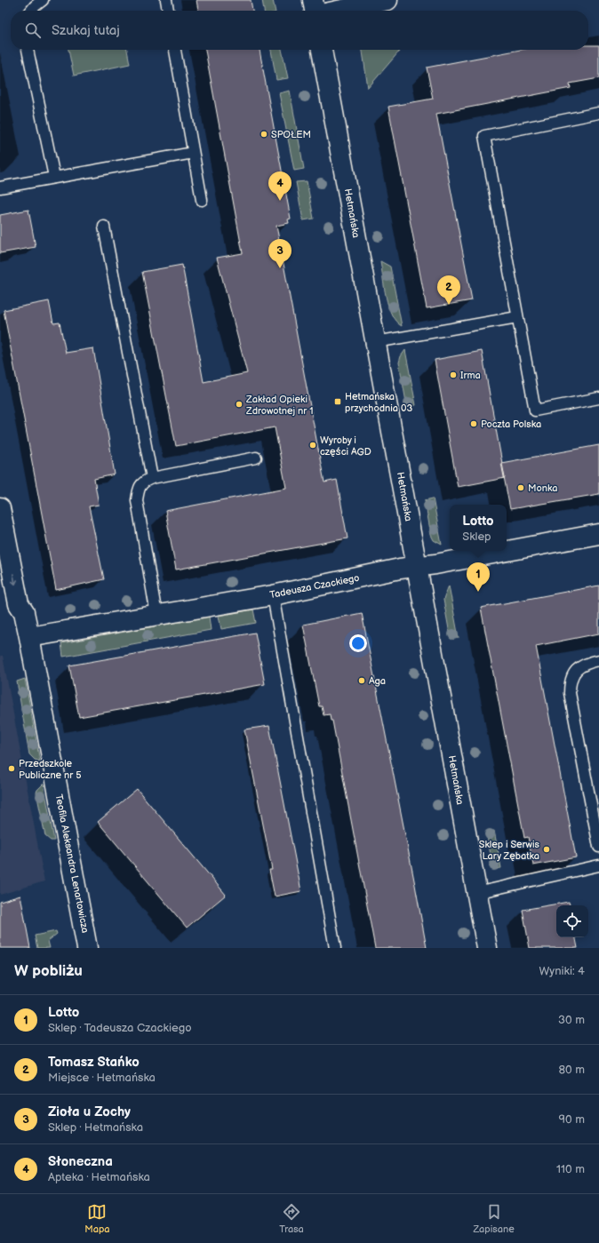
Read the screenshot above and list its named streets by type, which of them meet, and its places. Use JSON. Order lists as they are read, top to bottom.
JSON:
{
  "streets": {
    "street": ["Hetmańska", "Tadeusza Czackiego", "Teofila Aleksandra Lenartowicza"]
  },
  "crossings": [
    ["Hetmańska", "Tadeusza Czackiego"],
    ["Tadeusza Czackiego", "Teofila Aleksandra Lenartowicza"]
  ],
  "places": {
    "other": [
      "SPOŁEM",
      "Irma",
      "Zakład Opieki Zdrowotnej nr 1",
      "Poczta Polska",
      "Wyroby i części AGD",
      "Monka",
      "Aga",
      "Przedszkole Publiczne nr 5",
      "Sklep i Serwis Lary Zębatka"
    ],
    "transit": ["Hetmańska przychodnia 03"]
  },
  "page": {
    "search": "Szukaj tutaj",
    "pins": [
      "4",
      "3",
      "2",
      "1"
    ],
    "popup": ["Lotto", "Sklep"],
    "heading": ["W pobliżu", "Wyniki: 4"],
    "list": [
      {
        "mark": "1",
        "name": "Lotto",
        "note": "Sklep · Tadeusza Czackiego",
        "value": "30 m"
      },
      {
        "mark": "2",
        "name": "Tomasz Stańko",
        "note": "Miejsce · Hetmańska",
        "value": "80 m"
      },
      {
        "mark": "3",
        "name": "Zioła u Zochy",
        "note": "Sklep · Hetmańska",
        "value": "90 m"
      },
      {
        "mark": "4",
        "name": "Słoneczna",
        "note": "Apteka · Hetmańska",
        "value": "110 m"
      }
    ],
    "nav": ["Mapa", "Trasa", "Zapisane"]
  }
}
